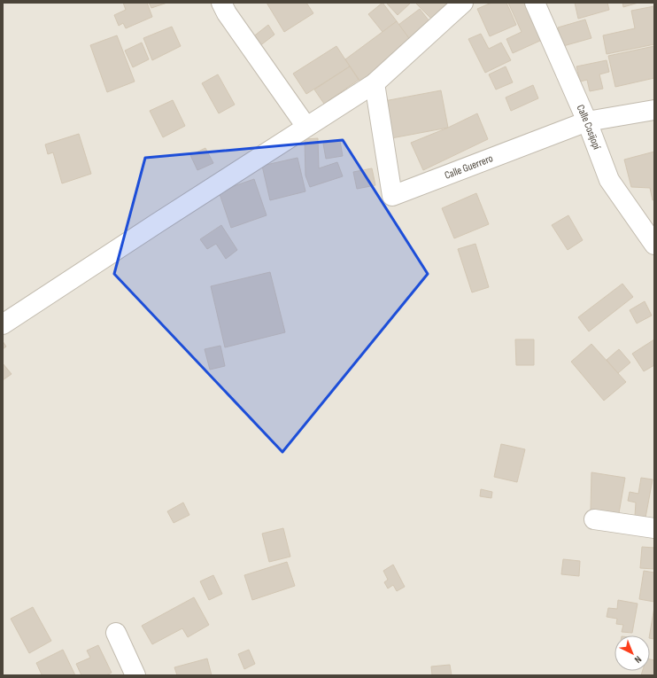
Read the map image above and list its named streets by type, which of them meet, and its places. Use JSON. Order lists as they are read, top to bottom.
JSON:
{
  "streets": {
    "street": ["Calle Cosijopí", "Calle Guerrero"]
  },
  "crossings": [
    ["Calle Cosijopí", "Calle Guerrero"]
  ],
  "north": "bottom right"
}
